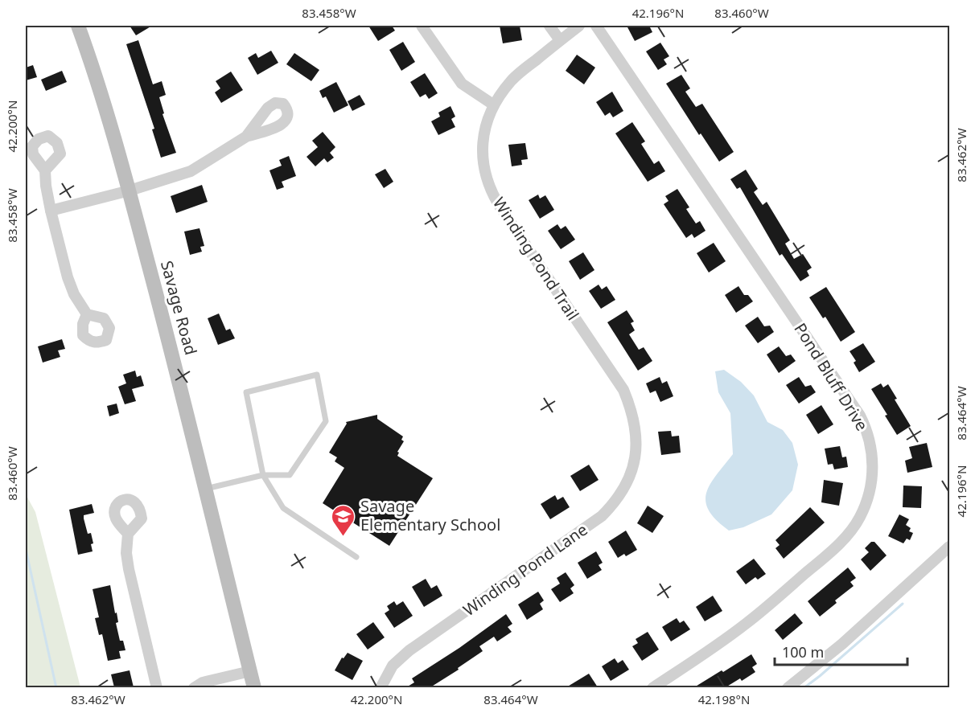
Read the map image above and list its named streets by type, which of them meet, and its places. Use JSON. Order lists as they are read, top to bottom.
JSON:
{
  "streets": {
    "street": [
      "Winding Pond Trail",
      "Savage Road",
      "Pond Bluff Drive",
      "Winding Pond Lane"
    ]
  },
  "crossings": [
    ["Winding Pond Trail", "Winding Pond Lane"]
  ],
  "places": {
    "school or university": ["Savage Elementary School"]
  },
  "scale_bar": "100 m",
  "coordinates": [
    "83.458°W",
    "42.196°N",
    "83.460°W",
    "42.200°N",
    "83.462°W",
    "83.464°W",
    "42.198°N"
  ]
}
